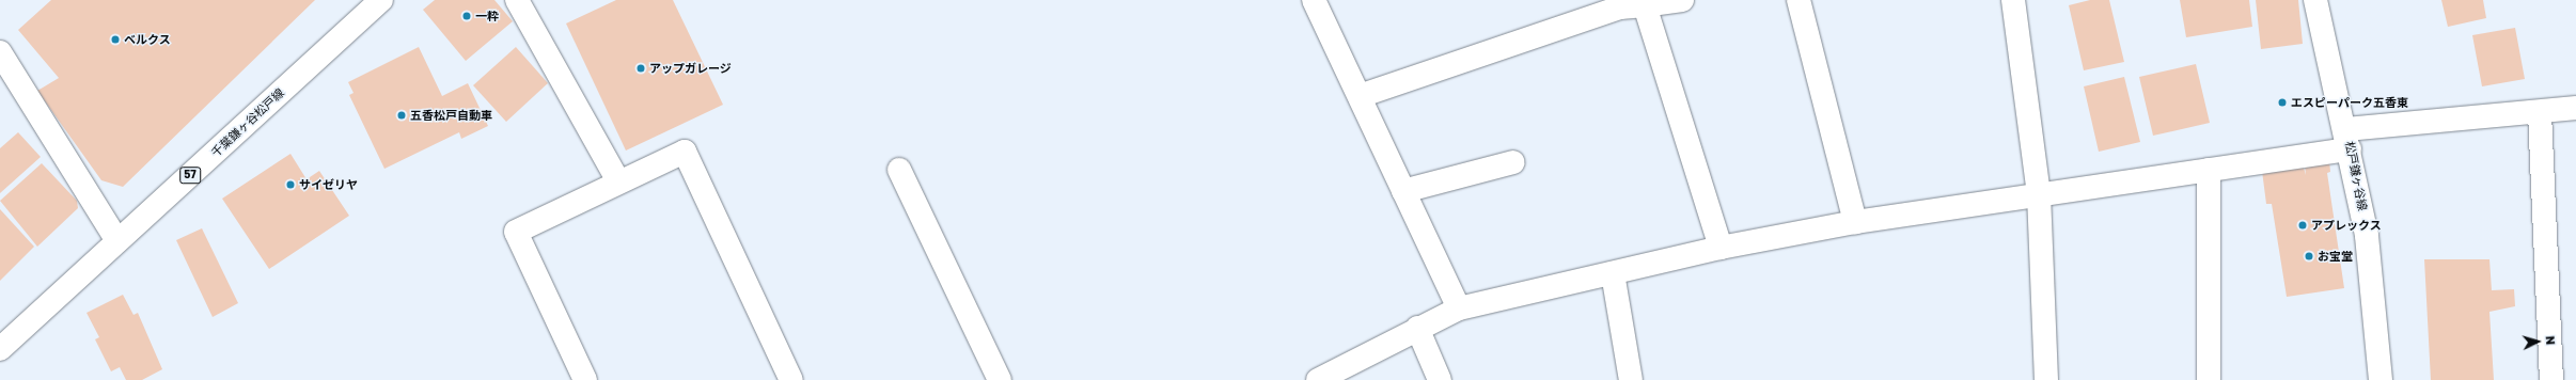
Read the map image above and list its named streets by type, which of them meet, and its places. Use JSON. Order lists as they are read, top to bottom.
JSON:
{
  "streets": {
    "street": ["千葉鎌ヶ谷松戸線", "57", "松戸鎌ヶ谷線"]
  },
  "places": [
    "一粋",
    "ベルクス",
    "アップガレージ",
    "エスピーパーク五香東",
    "五香松戸自動車",
    "サイゼリヤ",
    "アプレックス",
    "お宝堂"
  ],
  "north": "right"
}
